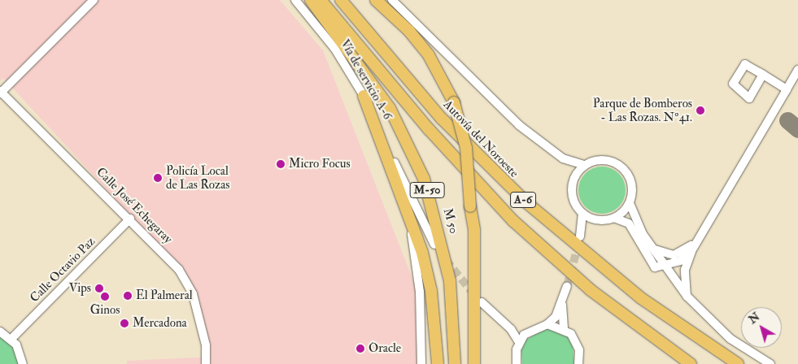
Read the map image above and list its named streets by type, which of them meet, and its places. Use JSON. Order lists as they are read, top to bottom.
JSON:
{
  "streets": {
    "highway": [
      "Autovía del Noroeste",
      "M-50",
      "A-6",
      "M 50"
    ],
    "street": ["Vía de servicio A-6", "Calle José Echegaray", "Calle Octavio Paz"]
  },
  "crossings": [
    ["Calle José Echegaray", "Calle Octavio Paz"]
  ],
  "places": [
    "Parque de Bomberos - Las Rozas. Nº41.",
    "Micro Focus",
    "Policía Local de Las Rozas",
    "Vips",
    "El Palmeral",
    "Ginos",
    "Mercadona",
    "Oracle"
  ],
  "north": "top left"
}
